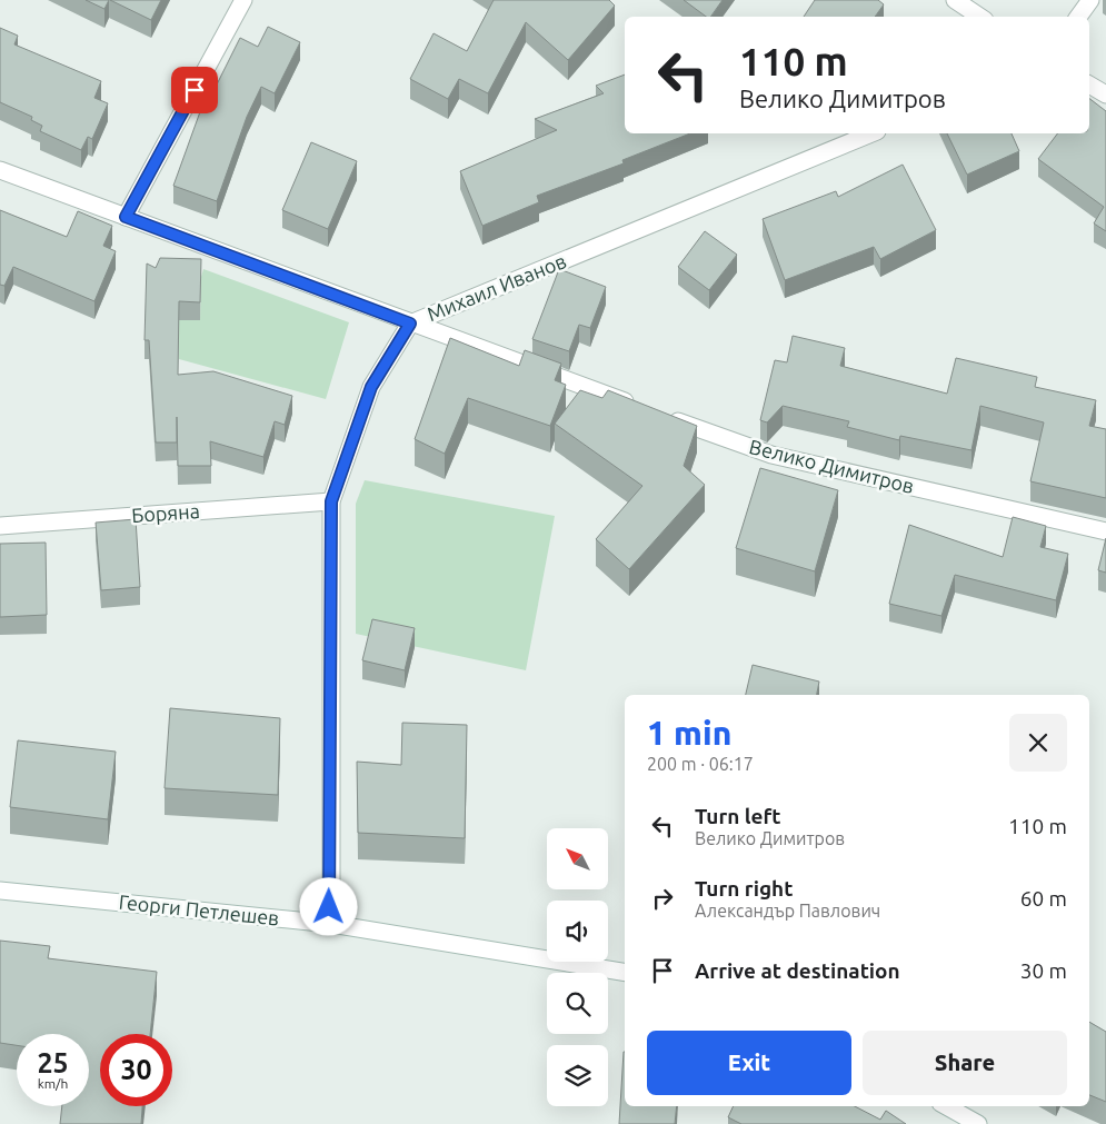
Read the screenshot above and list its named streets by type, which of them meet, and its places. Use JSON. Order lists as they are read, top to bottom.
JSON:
{
  "streets": {
    "street": [
      "Михаил Иванов",
      "Велико Димитров",
      "Боряна",
      "Георги Петлешев"
    ]
  },
  "crossings": [
    ["Михаил Иванов", "Боряна"],
    ["Михаил Иванов", "Георги Петлешев"]
  ],
  "north": "top left",
  "page": {
    "turn": ["110 m", "Велико Димитров"],
    "heading": ["1 min", "200 m · 06:17"],
    "list": [
      {
        "name": "Turn left",
        "note": "Велико Димитров",
        "value": "110 m"
      },
      {
        "name": "Turn right",
        "note": "Александър Павлович",
        "value": "60 m"
      },
      {
        "name": "Arrive at destination",
        "value": "30 m"
      }
    ],
    "buttons": ["Exit", "Share"],
    "speed": "25 km/h",
    "limit": "30"
  }
}
